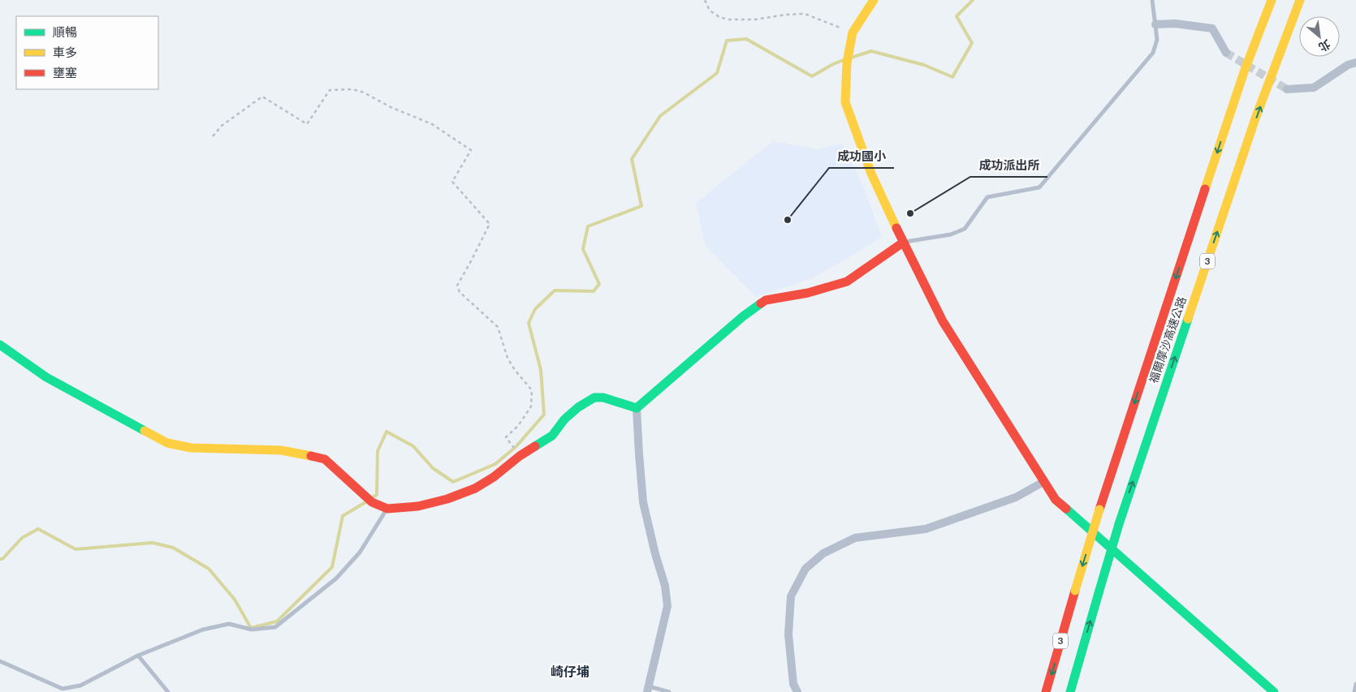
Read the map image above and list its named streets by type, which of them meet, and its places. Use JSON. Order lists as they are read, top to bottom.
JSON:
{
  "streets": {
    "main road": ["3", "福爾摩沙高速公路"]
  },
  "districts": ["崎仔埔"],
  "places": ["成功派出所", "成功國小"],
  "legend": ["順暢", "車多", "壅塞"],
  "north": "bottom right"
}
